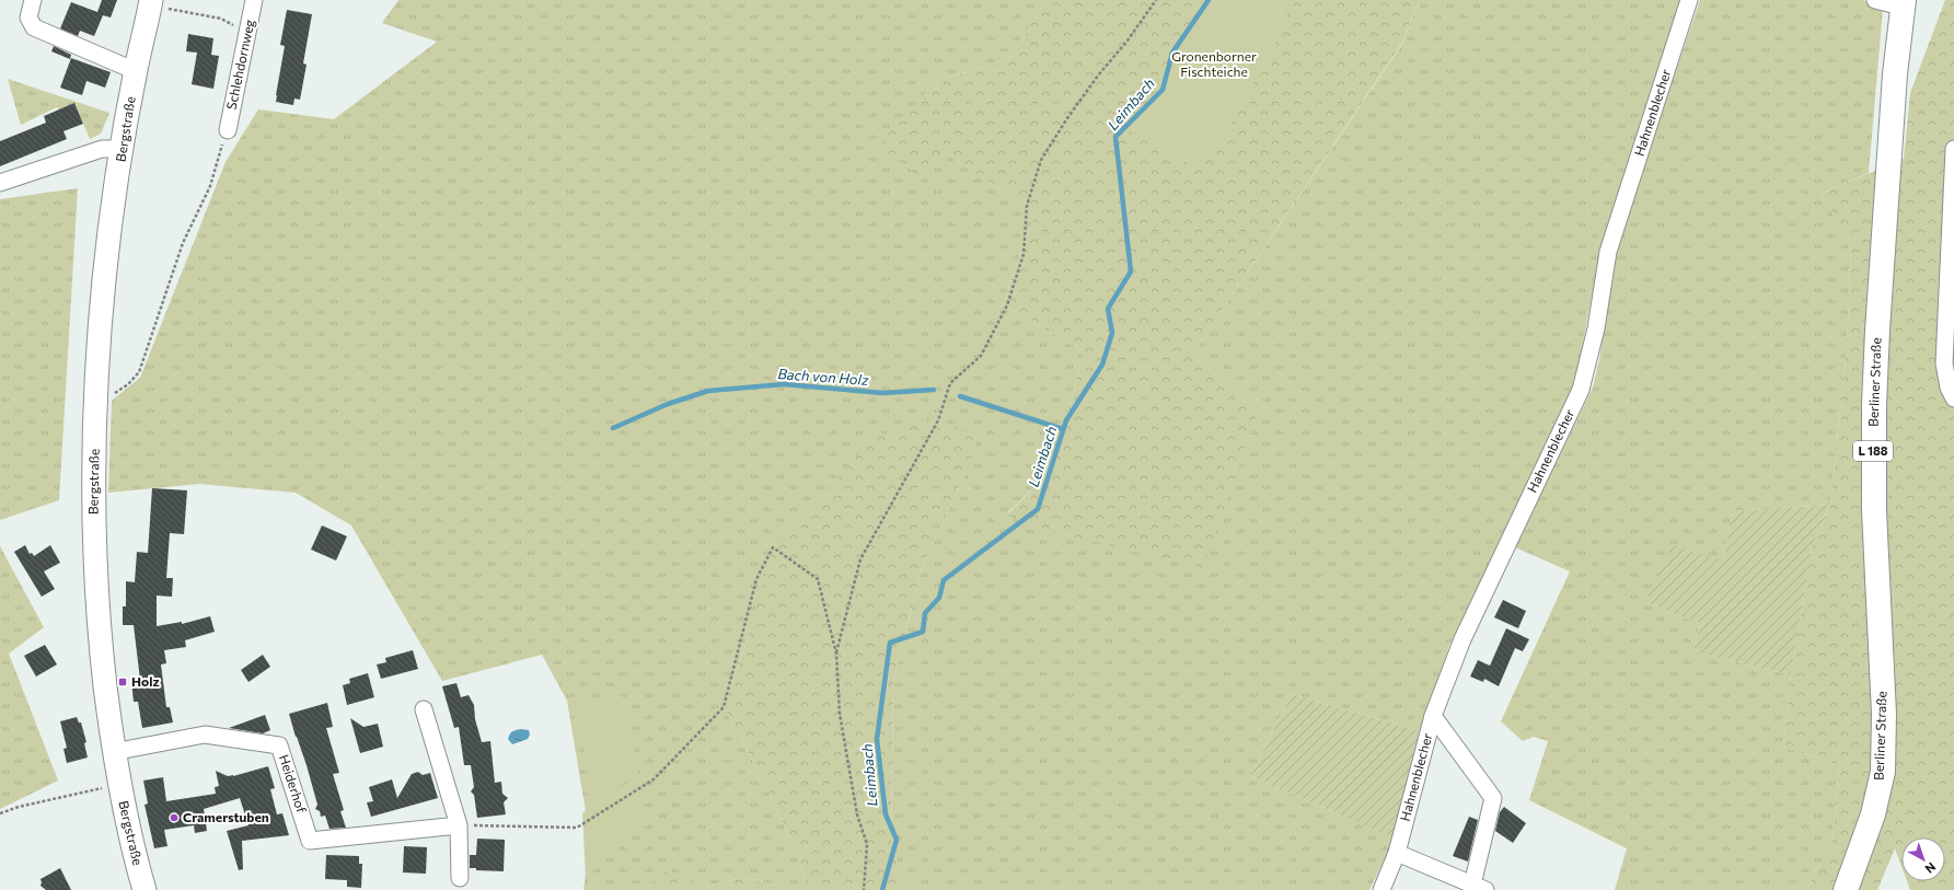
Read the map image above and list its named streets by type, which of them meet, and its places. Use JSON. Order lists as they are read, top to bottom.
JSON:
{
  "streets": {
    "main road": ["Berliner Straße", "L 188"],
    "street": [
      "Schlehdornweg",
      "Hahnenblecher",
      "Bergstraße",
      "Heiderhof"
    ]
  },
  "crossings": [
    ["Bergstraße", "Heiderhof"]
  ],
  "water": ["Leimbach", "Bach von Holz"],
  "parks": ["Gronenborner Fischteiche"],
  "places": {
    "transit": ["Holz"],
    "other": ["Cramerstuben"]
  },
  "north": "bottom right"
}
